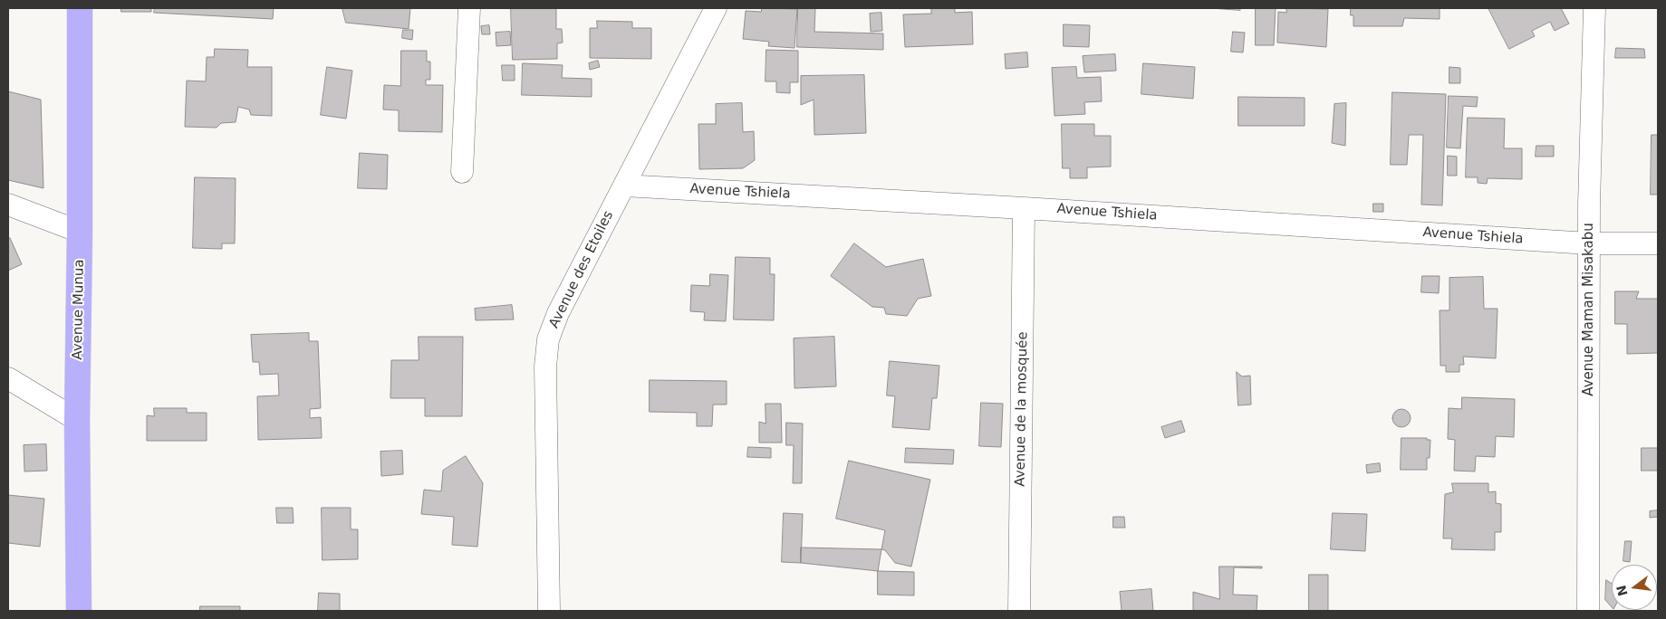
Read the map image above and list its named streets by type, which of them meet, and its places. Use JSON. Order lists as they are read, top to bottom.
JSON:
{
  "streets": {
    "main road": ["Avenue Munua"],
    "street": [
      "Avenue Tshiela",
      "Avenue des Etoiles",
      "Avenue Maman Misakabu",
      "Avenue de la mosquée"
    ]
  },
  "crossings": [
    ["Avenue Tshiela", "Avenue des Etoiles"],
    ["Avenue Tshiela", "Avenue Maman Misakabu"],
    ["Avenue Tshiela", "Avenue de la mosquée"]
  ],
  "north": "left"
}
